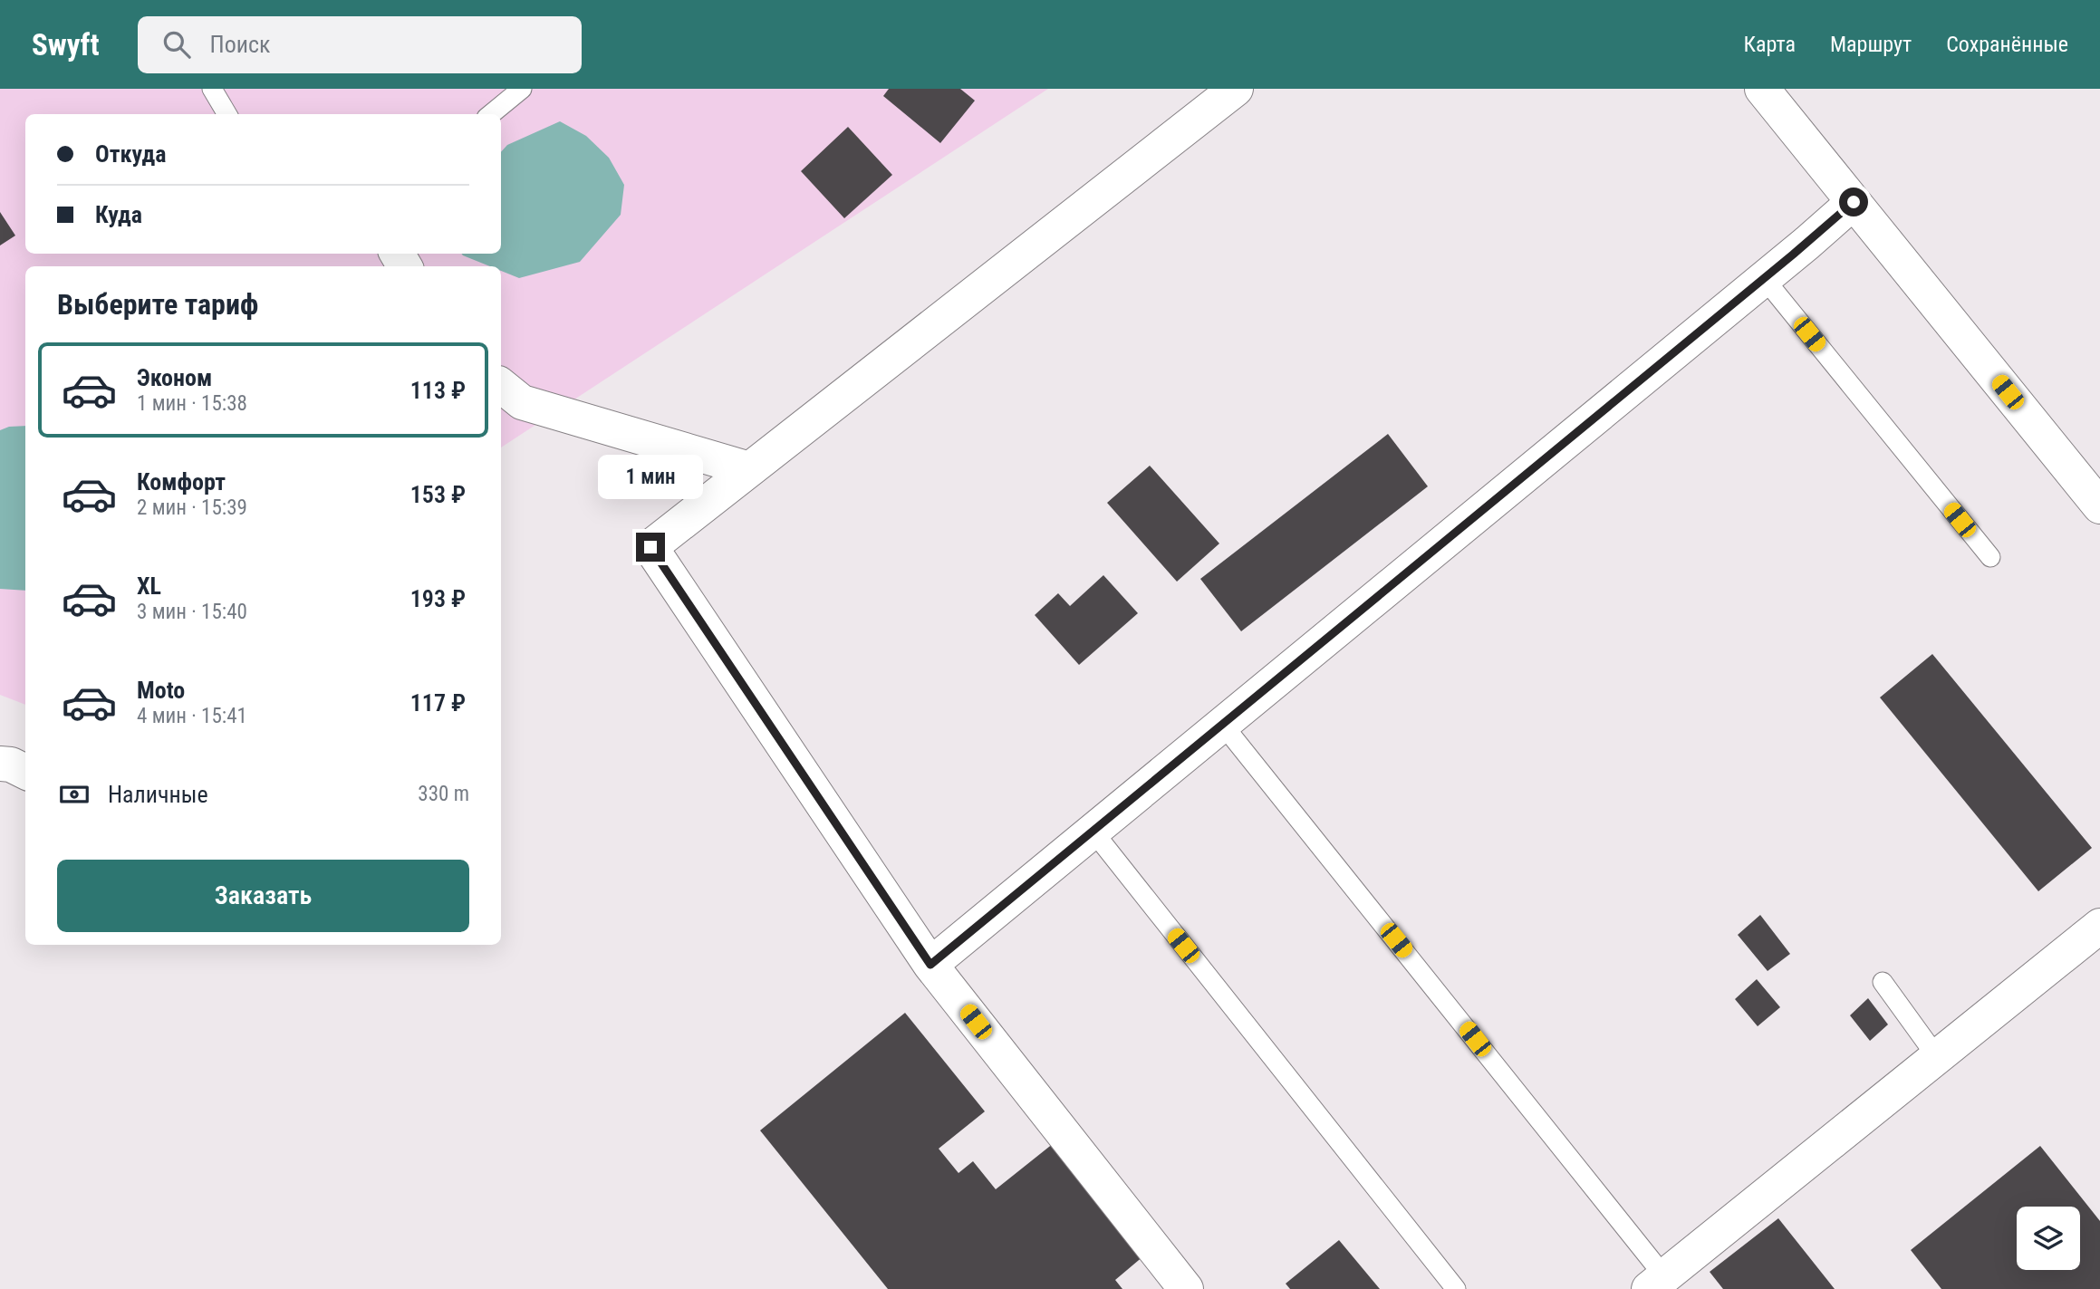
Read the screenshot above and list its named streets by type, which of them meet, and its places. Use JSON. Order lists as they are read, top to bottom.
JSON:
{
  "page": {
    "header": "Swyft",
    "search": "Поиск",
    "nav": ["Карта", "Маршрут", "Сохранённые"],
    "banner": ["Откуда", "Куда"],
    "heading": "Выберите тариф",
    "list": [
      {
        "name": "Эконом",
        "note": "1 мин · 15:38",
        "value": "113 ₽"
      },
      {
        "name": "Комфорт",
        "note": "2 мин · 15:39",
        "value": "153 ₽"
      },
      {
        "name": "XL",
        "note": "3 мин · 15:40",
        "value": "193 ₽"
      },
      {
        "name": "Moto",
        "note": "4 мин · 15:41",
        "value": "117 ₽"
      }
    ],
    "bubble": "1 мин",
    "pay": ["Наличные", "330 m"],
    "buttons": "Заказать"
  }
}
